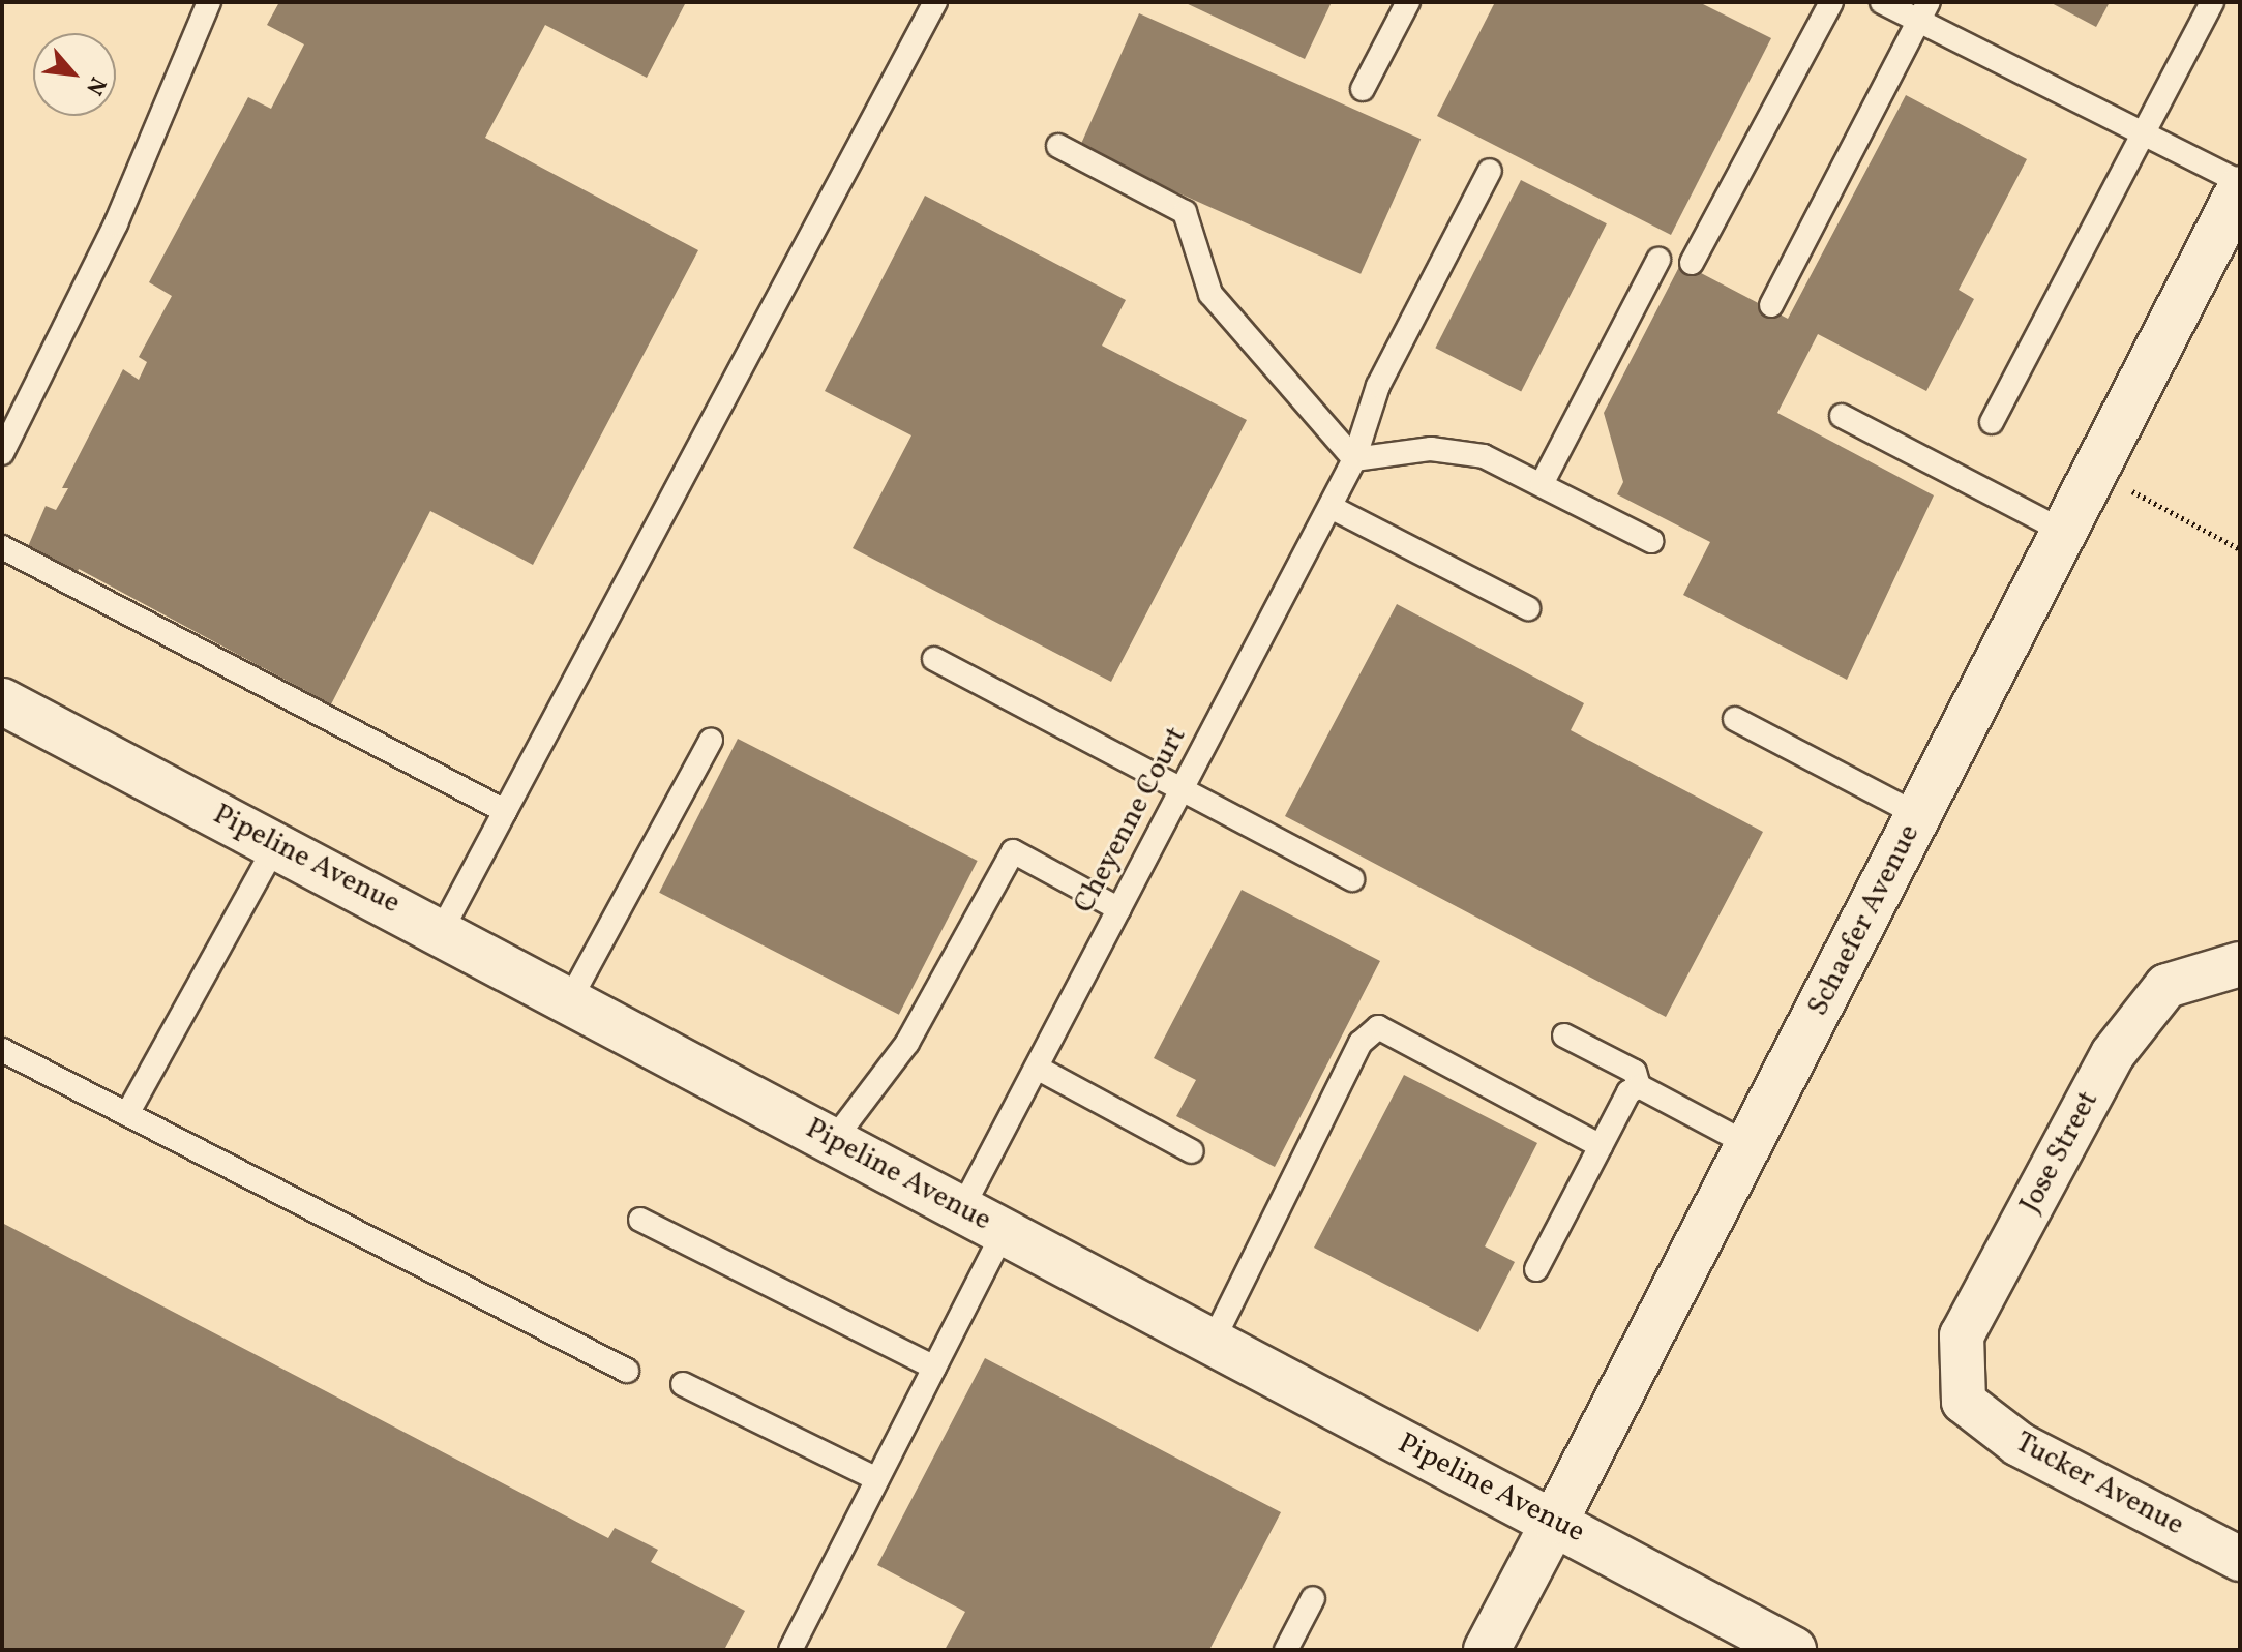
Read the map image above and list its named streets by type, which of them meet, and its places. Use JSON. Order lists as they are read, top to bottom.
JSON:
{
  "streets": {
    "main road": ["Pipeline Avenue", "Schaefer Avenue"],
    "street": ["Jose Street", "Tucker Avenue"],
    "lane": ["Cheyenne Court"]
  },
  "crossings": [
    ["Cheyenne Court", "Pipeline Avenue"],
    ["Pipeline Avenue", "Schaefer Avenue"],
    ["Jose Street", "Tucker Avenue"]
  ],
  "north": "bottom right"
}
